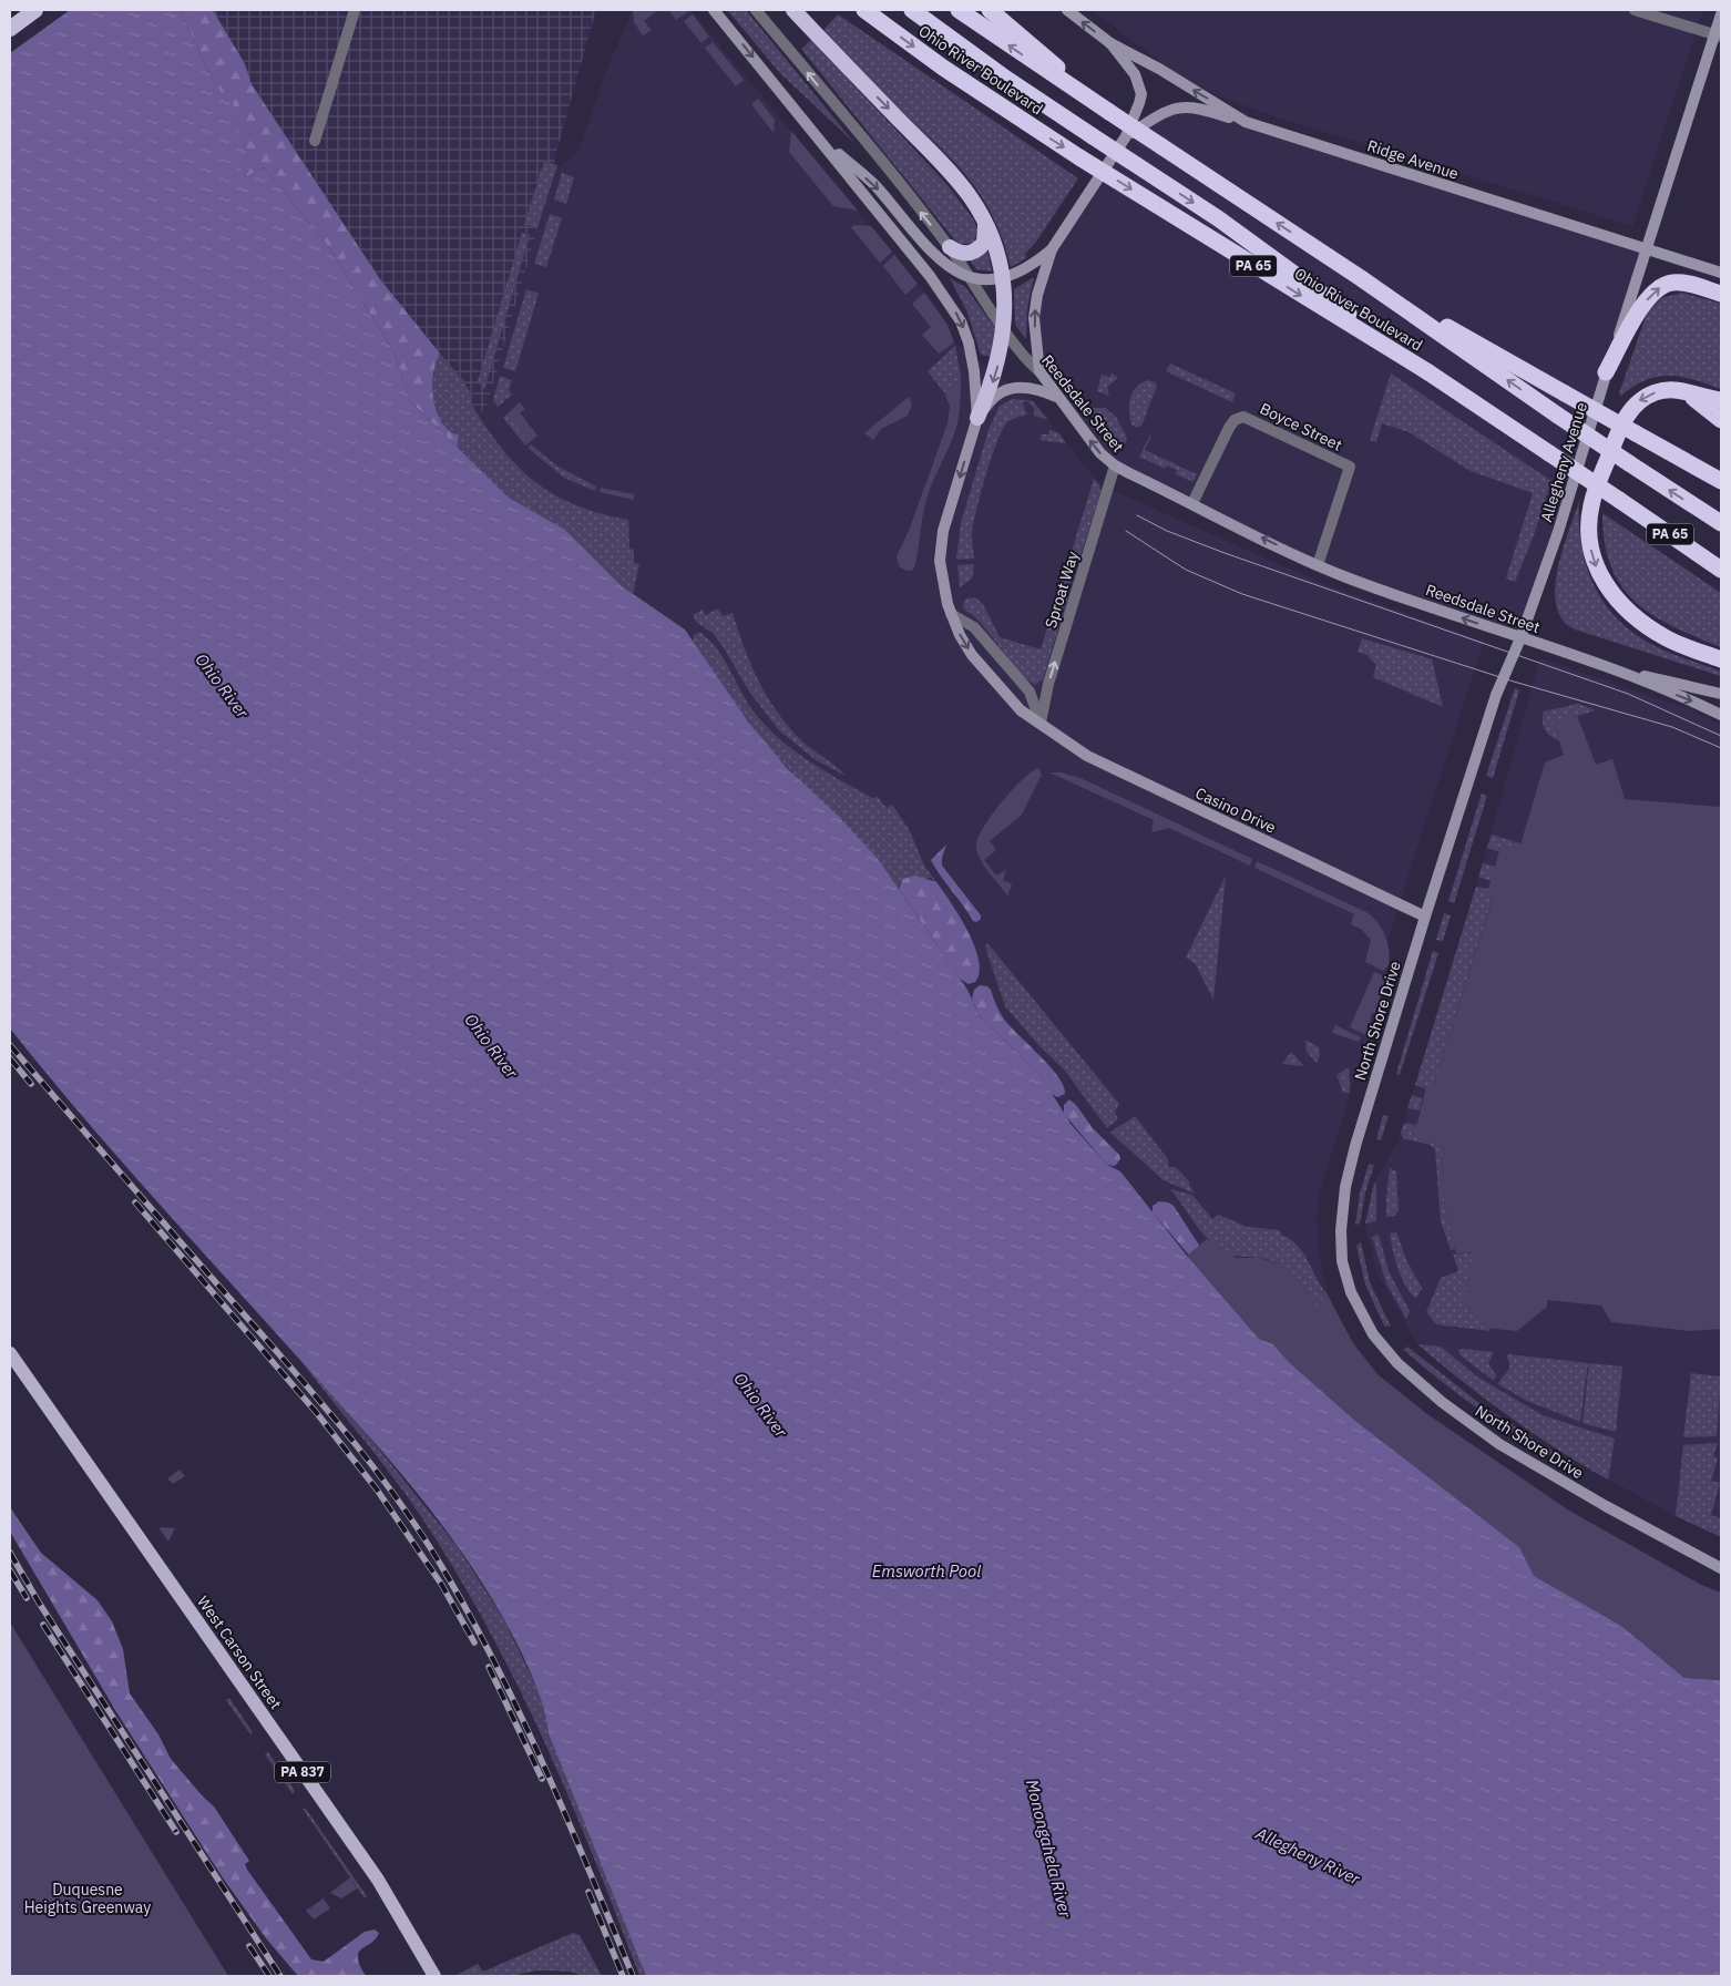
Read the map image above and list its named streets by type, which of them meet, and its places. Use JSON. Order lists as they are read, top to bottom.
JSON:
{
  "streets": {
    "highway": ["Ohio River Boulevard", "PA 65"],
    "main road": [
      "Ridge Avenue",
      "Reedsdale Street",
      "Allegheny Avenue",
      "Casino Drive",
      "North Shore Drive",
      "West Carson Street",
      "PA 837"
    ],
    "street": ["Boyce Street", "Sproat Way"]
  },
  "crossings": [
    ["Ridge Avenue", "Allegheny Avenue"],
    ["Reedsdale Street", "Boyce Street"],
    ["Reedsdale Street", "Allegheny Avenue"],
    ["Reedsdale Street", "Sproat Way"],
    ["Allegheny Avenue", "Casino Drive"],
    ["Allegheny Avenue", "North Shore Drive"],
    ["Sproat Way", "Casino Drive"],
    ["Casino Drive", "North Shore Drive"]
  ],
  "one_way": ["Sproat Way", "Casino Drive"],
  "water": [
    "Ohio River",
    "Emsworth Pool",
    "Monongahela River",
    "Allegheny River"
  ],
  "parks": ["Duquesne Heights Greenway"]
}
